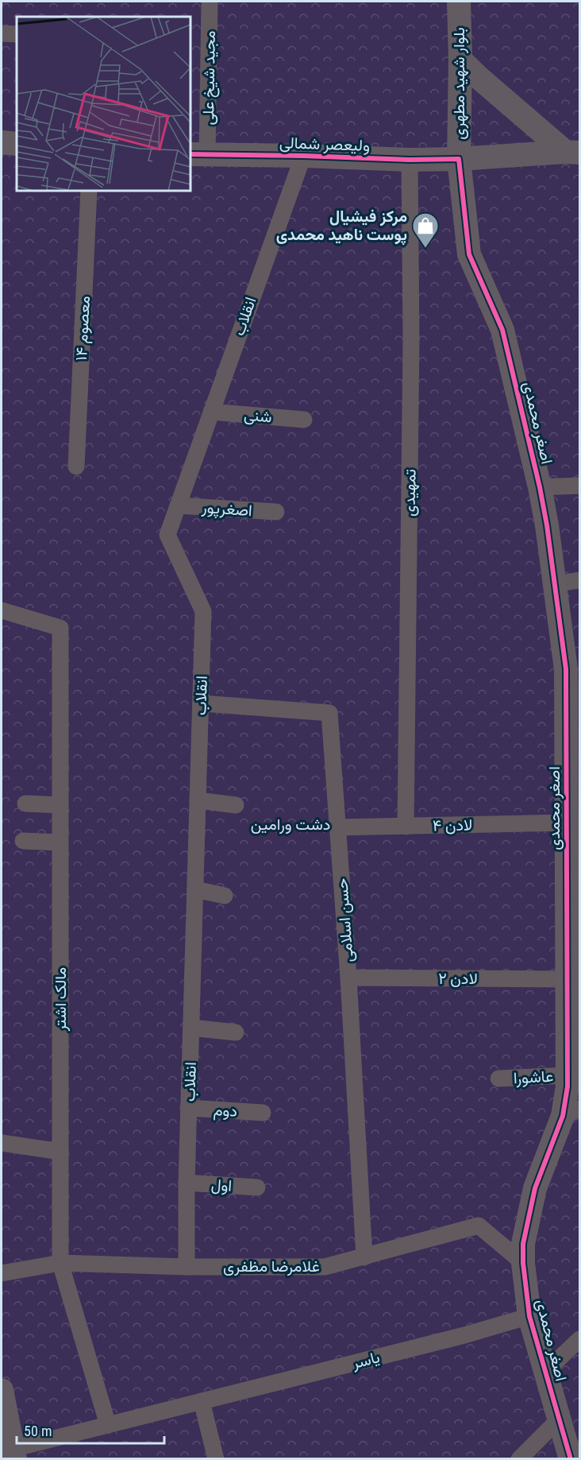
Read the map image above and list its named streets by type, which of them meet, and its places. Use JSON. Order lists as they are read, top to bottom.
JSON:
{
  "streets": {
    "street": [
      "مجید شیخ علی",
      "بلوار شهید مطهری",
      "ولیعصر شمالی",
      "انقلاب",
      "۱۴ معصوم",
      "شنی",
      "اصغر محمدی",
      "تمهیدی",
      "اصغرپور",
      "لادن ۴",
      "حسن اسلامی",
      "لادن ۲",
      "مالک اشتر",
      "عاشورا",
      "دوم",
      "اول",
      "غلامرضا مظفری",
      "یاسر"
    ]
  },
  "crossings": [
    ["مجید شیخ علی", "ولیعصر شمالی"],
    ["بلوار شهید مطهری", "ولیعصر شمالی"],
    ["بلوار شهید مطهری", "اصغر محمدی"],
    ["ولیعصر شمالی", "انقلاب"],
    ["ولیعصر شمالی", "اصغر محمدی"],
    ["ولیعصر شمالی", "تمهیدی"],
    ["انقلاب", "شنی"],
    ["انقلاب", "اصغرپور"],
    ["انقلاب", "حسن اسلامی"],
    ["انقلاب", "دوم"],
    ["انقلاب", "اول"],
    ["انقلاب", "غلامرضا مظفری"],
    ["اصغر محمدی", "لادن ۴"],
    ["اصغر محمدی", "لادن ۲"],
    ["اصغر محمدی", "عاشورا"],
    ["اصغر محمدی", "غلامرضا مظفری"],
    ["اصغر محمدی", "یاسر"],
    ["تمهیدی", "لادن ۴"],
    ["لادن ۴", "حسن اسلامی"],
    ["حسن اسلامی", "لادن ۲"],
    ["حسن اسلامی", "غلامرضا مظفری"],
    ["مالک اشتر", "غلامرضا مظفری"],
    ["مالک اشتر", "یاسر"]
  ],
  "parks": ["دشت ورامین"],
  "places": {
    "shop": ["مرکز فیشیال پوست ناهید محمدی"]
  },
  "scale_bar": "50 m"
}
